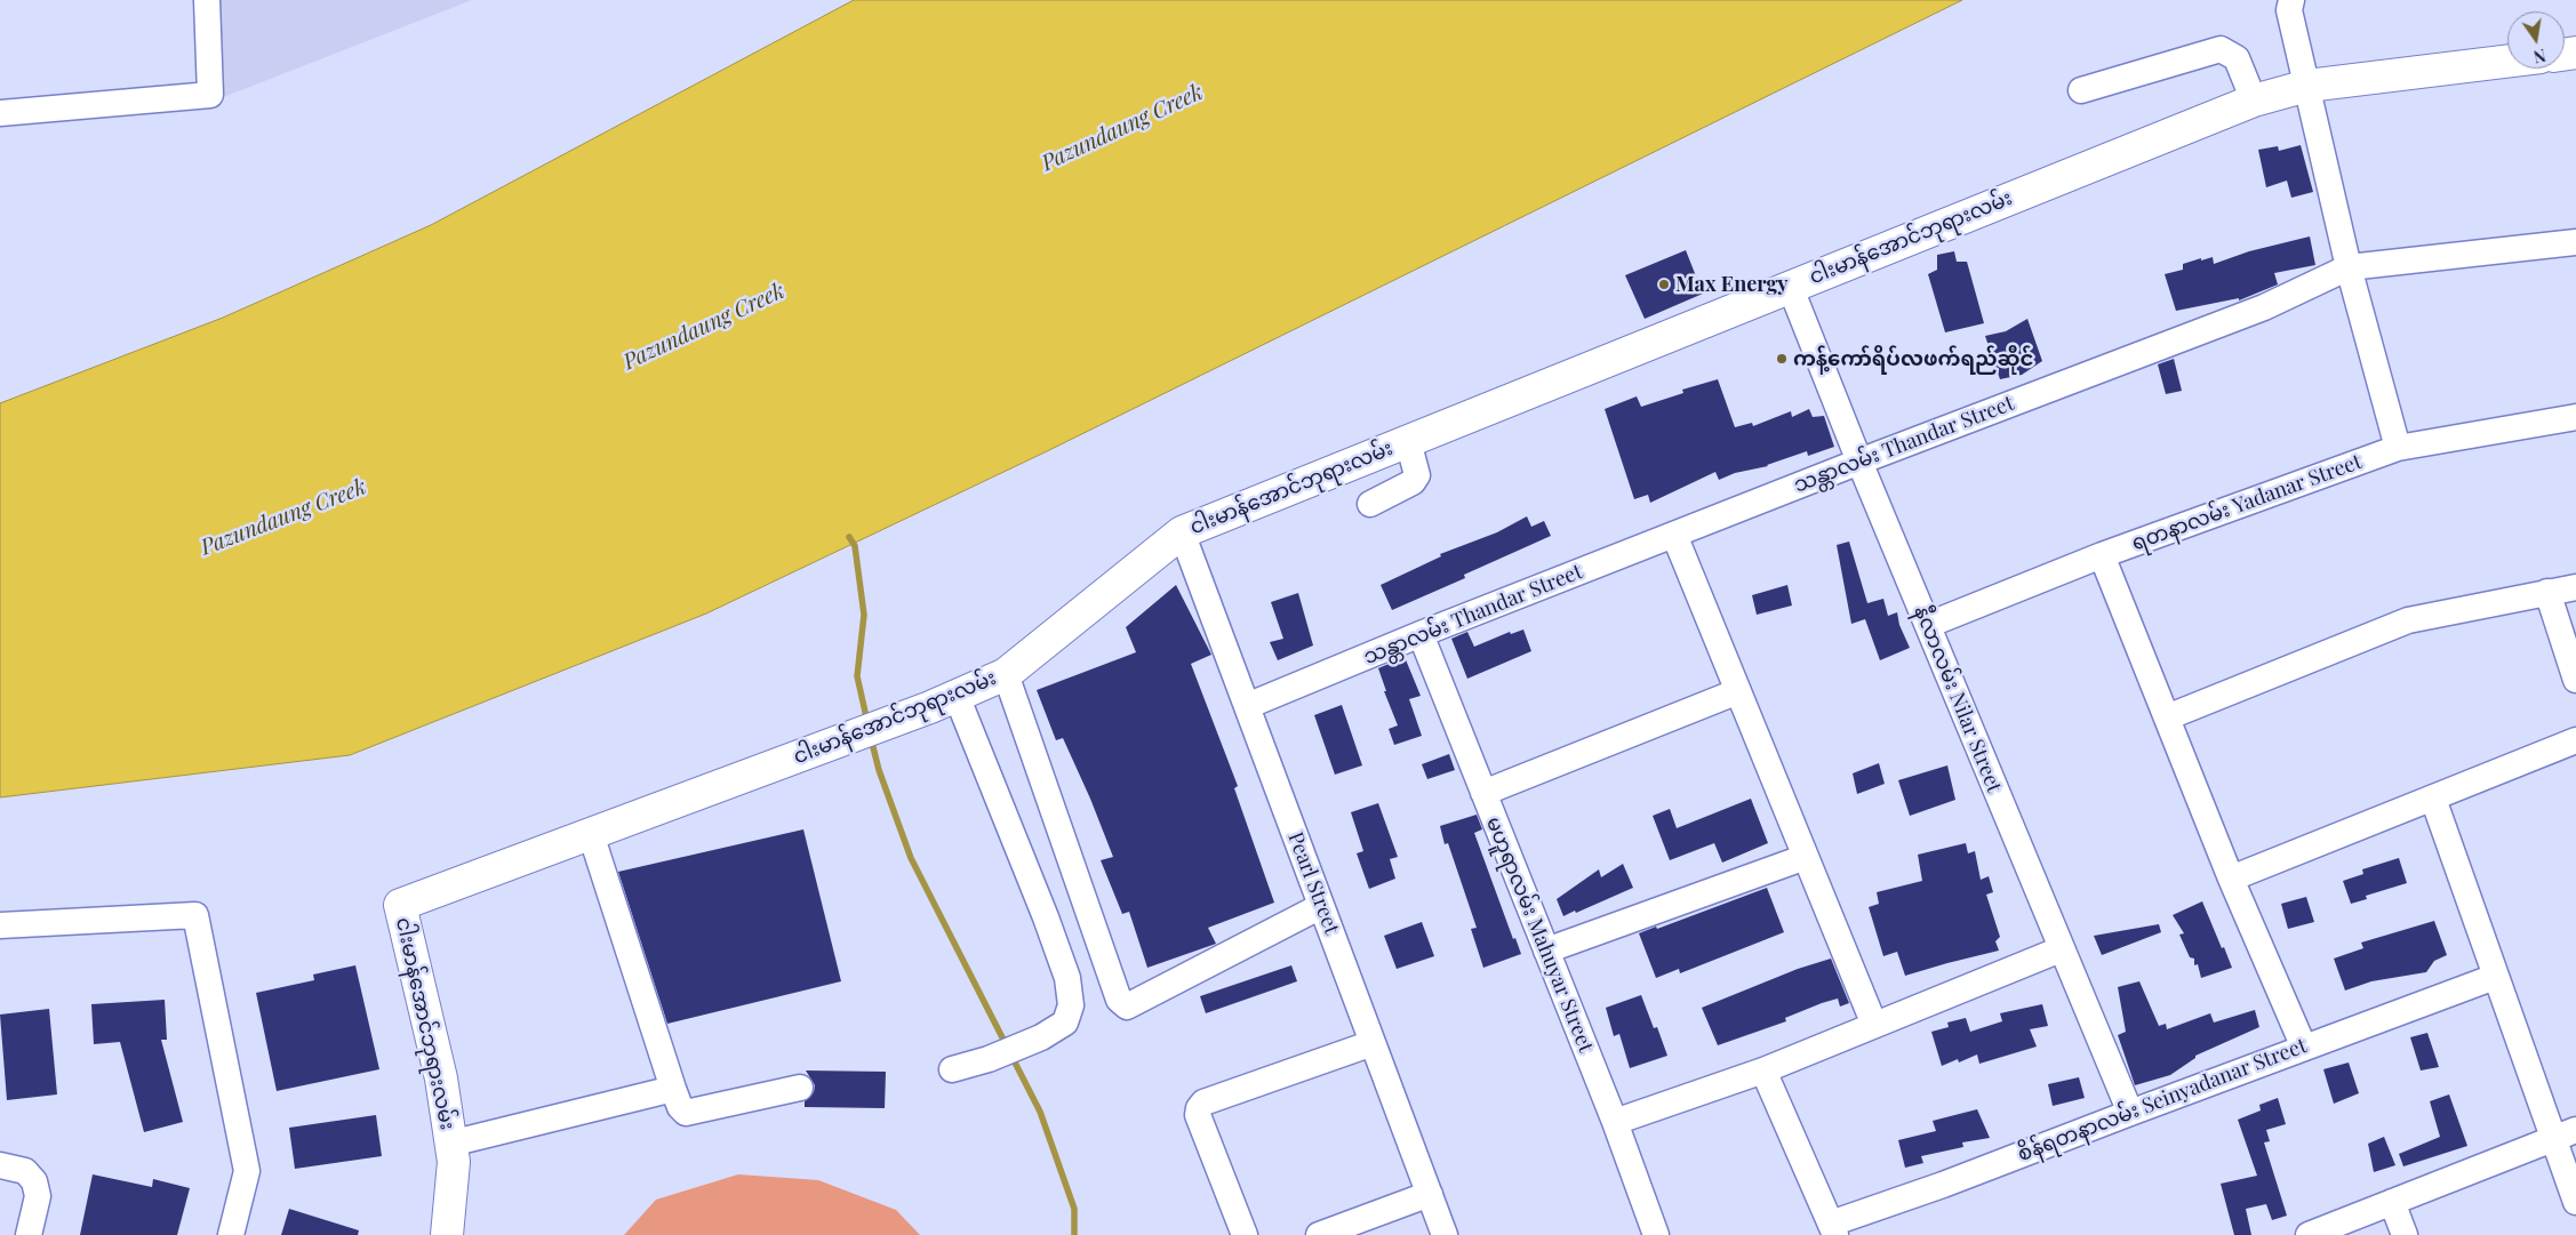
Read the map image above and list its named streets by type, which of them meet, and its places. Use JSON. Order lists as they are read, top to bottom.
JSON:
{
  "streets": {
    "main road": ["ငါးမာန်အောင်ဘုရားလမ်း"],
    "street": [
      "သန္တာလမ်း Thandar Street",
      "ရတနာလမ်း Yadanar Street",
      "နီလာလမ်း Nilar Street",
      "Pearl Street",
      "မဟူရာလမ်း Mahuyar Street",
      "စိန်ရတနာလမ်း Seinyadanar Street"
    ]
  },
  "crossings": [
    ["ငါးမာန်အောင်ဘုရားလမ်း", "နီလာလမ်း Nilar Street"],
    ["ငါးမာန်အောင်ဘုရားလမ်း", "Pearl Street"],
    ["သန္တာလမ်း Thandar Street", "နီလာလမ်း Nilar Street"],
    ["သန္တာလမ်း Thandar Street", "Pearl Street"],
    ["သန္တာလမ်း Thandar Street", "မဟူရာလမ်း Mahuyar Street"],
    ["ရတနာလမ်း Yadanar Street", "နီလာလမ်း Nilar Street"],
    ["နီလာလမ်း Nilar Street", "စိန်ရတနာလမ်း Seinyadanar Street"]
  ],
  "water": ["Pazundaung Creek"],
  "places": ["Max Energy", "ကန့်ကော်ရိပ်လဖက်ရည်ဆိုင်"],
  "north": "bottom"
}
